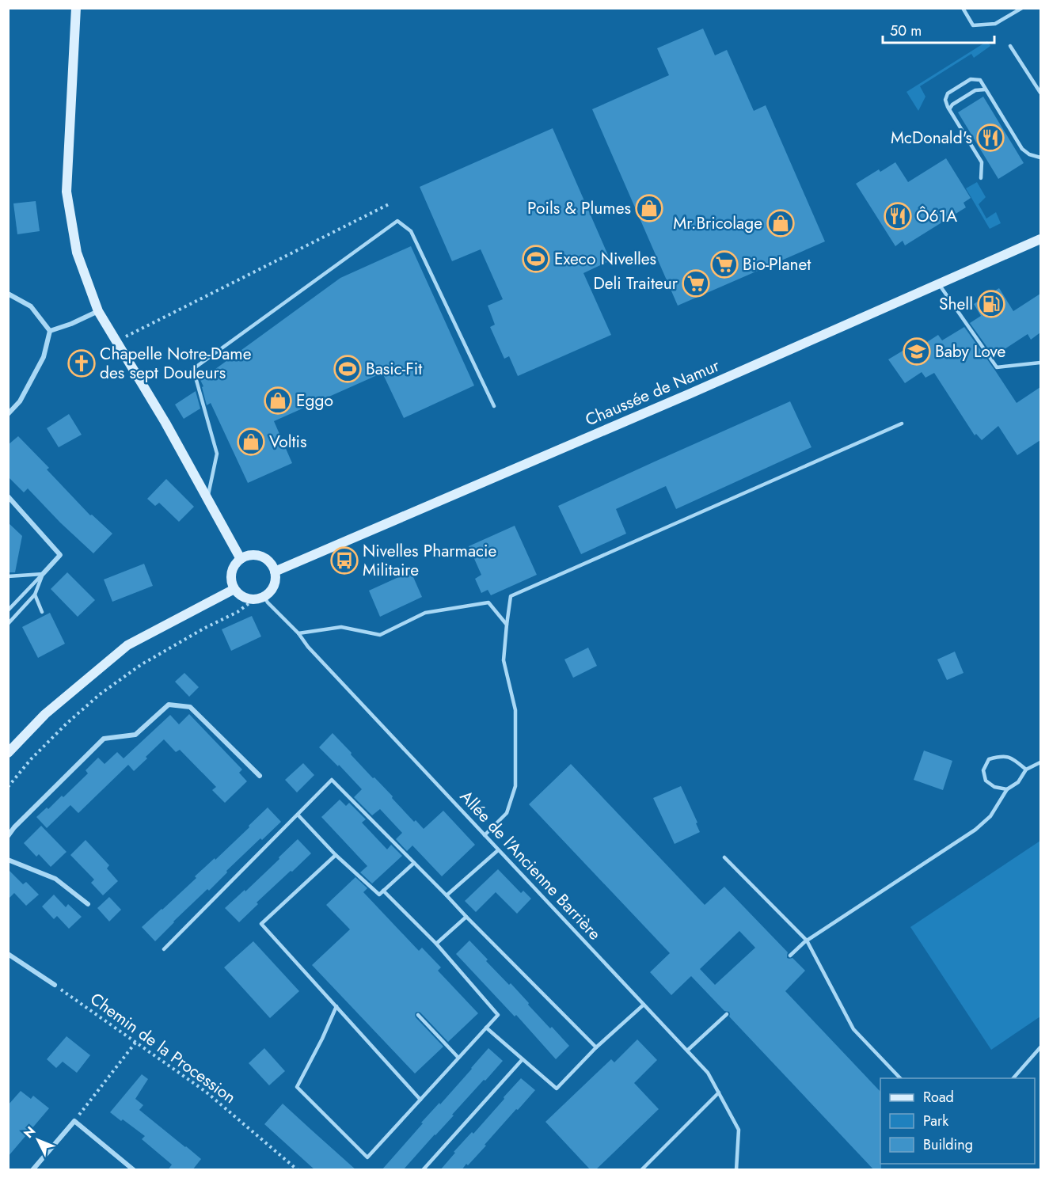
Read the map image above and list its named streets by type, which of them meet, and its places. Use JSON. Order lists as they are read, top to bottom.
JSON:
{
  "streets": {
    "main road": ["Chaussée de Namur"],
    "lane": ["Allée de l'Ancienne Barrière"],
    "path": ["Chemin de la Procession"]
  },
  "crossings": [
    ["Chaussée de Namur", "Allée de l'Ancienne Barrière"]
  ],
  "places": {
    "restaurant": ["McDonald's", "Ô61A"],
    "shop": [
      "Poils & Plumes",
      "Mr.Bricolage",
      "Eggo",
      "Voltis"
    ],
    "sports": ["Execo Nivelles", "Basic-Fit"],
    "supermarket": ["Bio-Planet", "Deli Traiteur"],
    "fuel station": ["Shell"],
    "school or university": ["Baby Love"],
    "church": ["Chapelle Notre-Dame des sept Douleurs"],
    "bus stop": ["Nivelles Pharmacie Militaire"]
  },
  "legend": ["Road", "Park", "Building"],
  "scale_bar": "50 m",
  "north": "top left"
}
